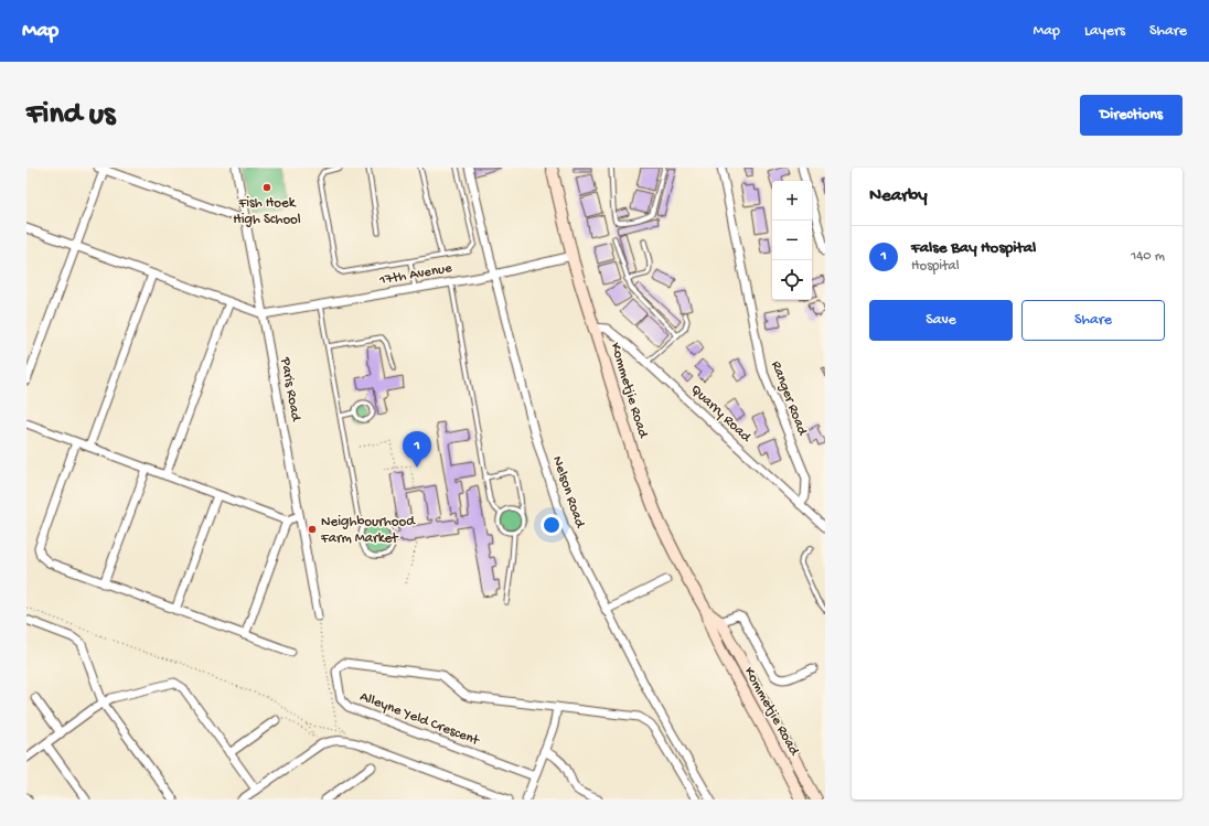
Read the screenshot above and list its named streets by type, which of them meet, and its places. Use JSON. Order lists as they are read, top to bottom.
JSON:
{
  "streets": {
    "main road": ["Kommetjie Road"],
    "street": [
      "17th Avenue",
      "Paris Road",
      "Ranger Road",
      "Quarry Road",
      "Nelson Road",
      "Alleyne Yeld Crescent"
    ]
  },
  "crossings": [
    ["17th Avenue", "Paris Road"],
    ["17th Avenue", "Kommetjie Road"],
    ["17th Avenue", "Nelson Road"],
    ["Kommetjie Road", "Quarry Road"],
    ["Ranger Road", "Quarry Road"]
  ],
  "places": ["Fish Hoek High School", "Neighbourhood Farm Market"],
  "page": {
    "header": "Map",
    "nav": ["Map", "Layers", "Share"],
    "buttons": [
      "Directions",
      ["Save", "Share"]
    ],
    "title": "Find us",
    "heading": "Nearby",
    "map_buttons": ["+", "−"],
    "list": [
      {
        "mark": "1",
        "name": "False Bay Hospital",
        "note": "Hospital",
        "value": "140 m"
      }
    ],
    "pins": "1"
  }
}
